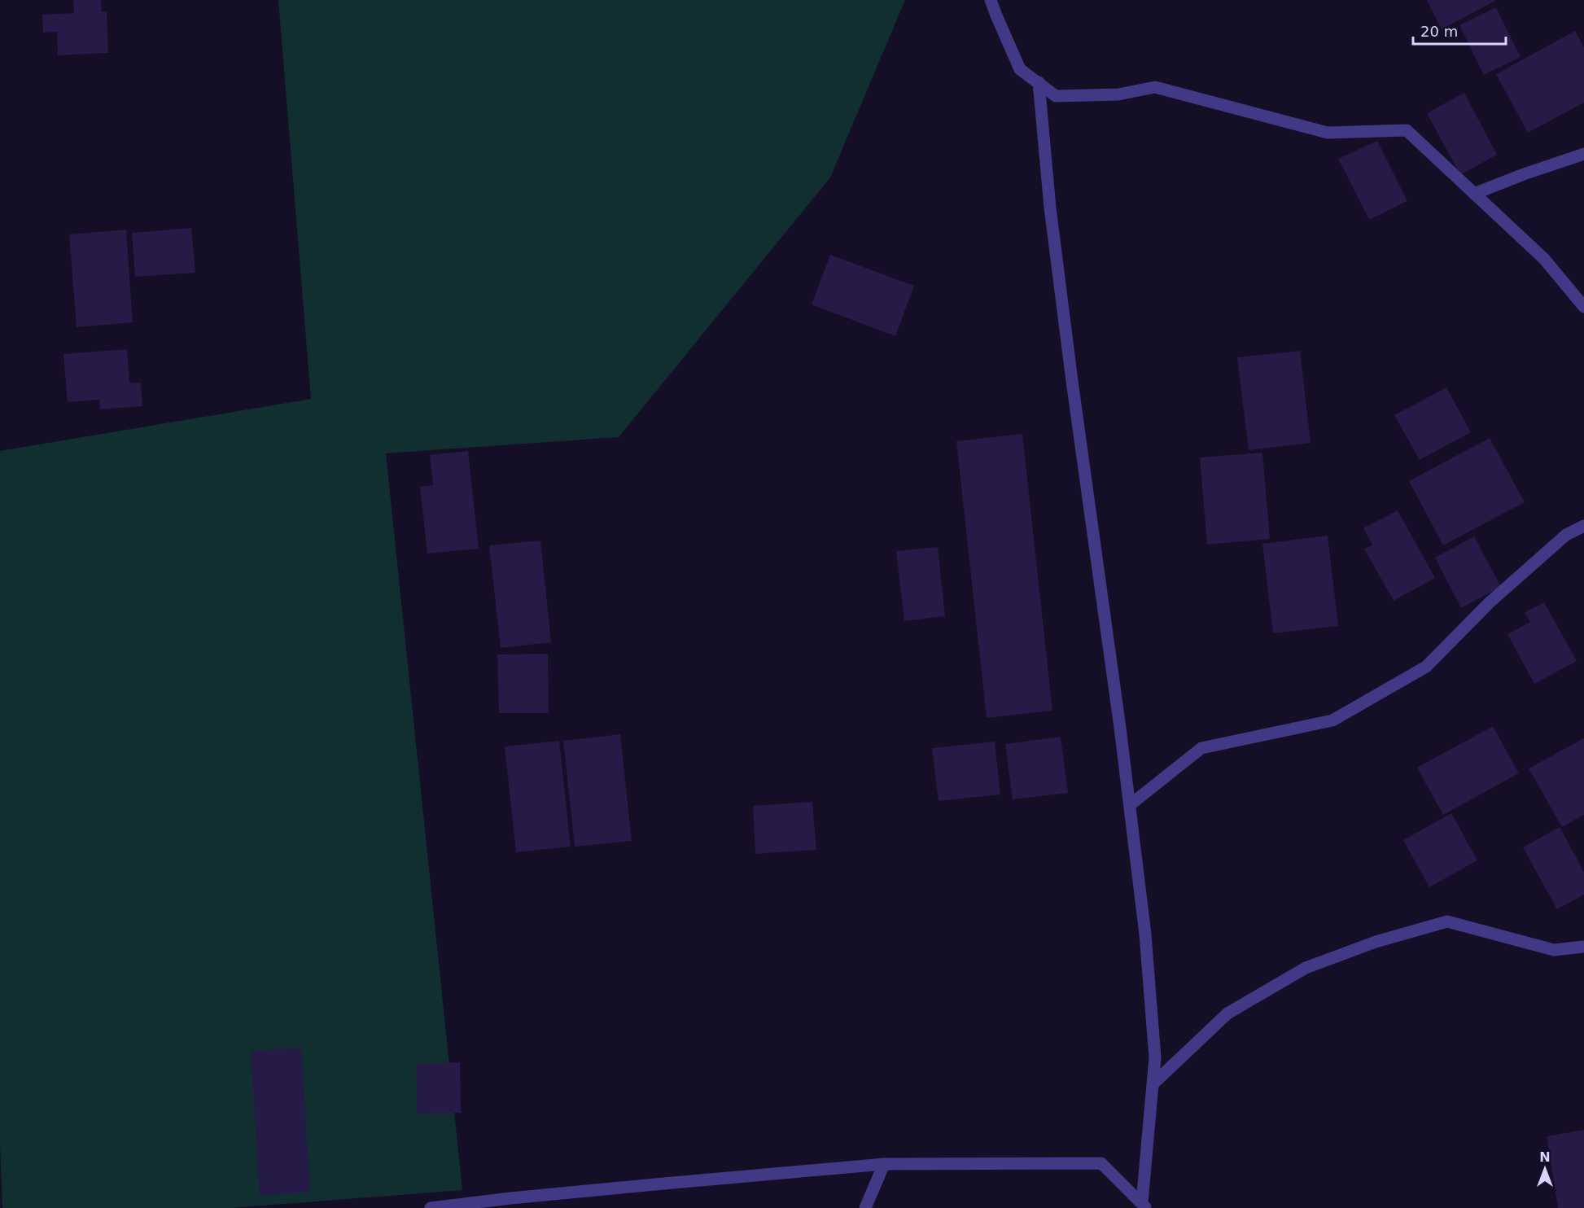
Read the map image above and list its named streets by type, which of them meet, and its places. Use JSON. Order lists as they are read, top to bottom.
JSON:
{
  "scale_bar": "20 m",
  "north": "top"
}
